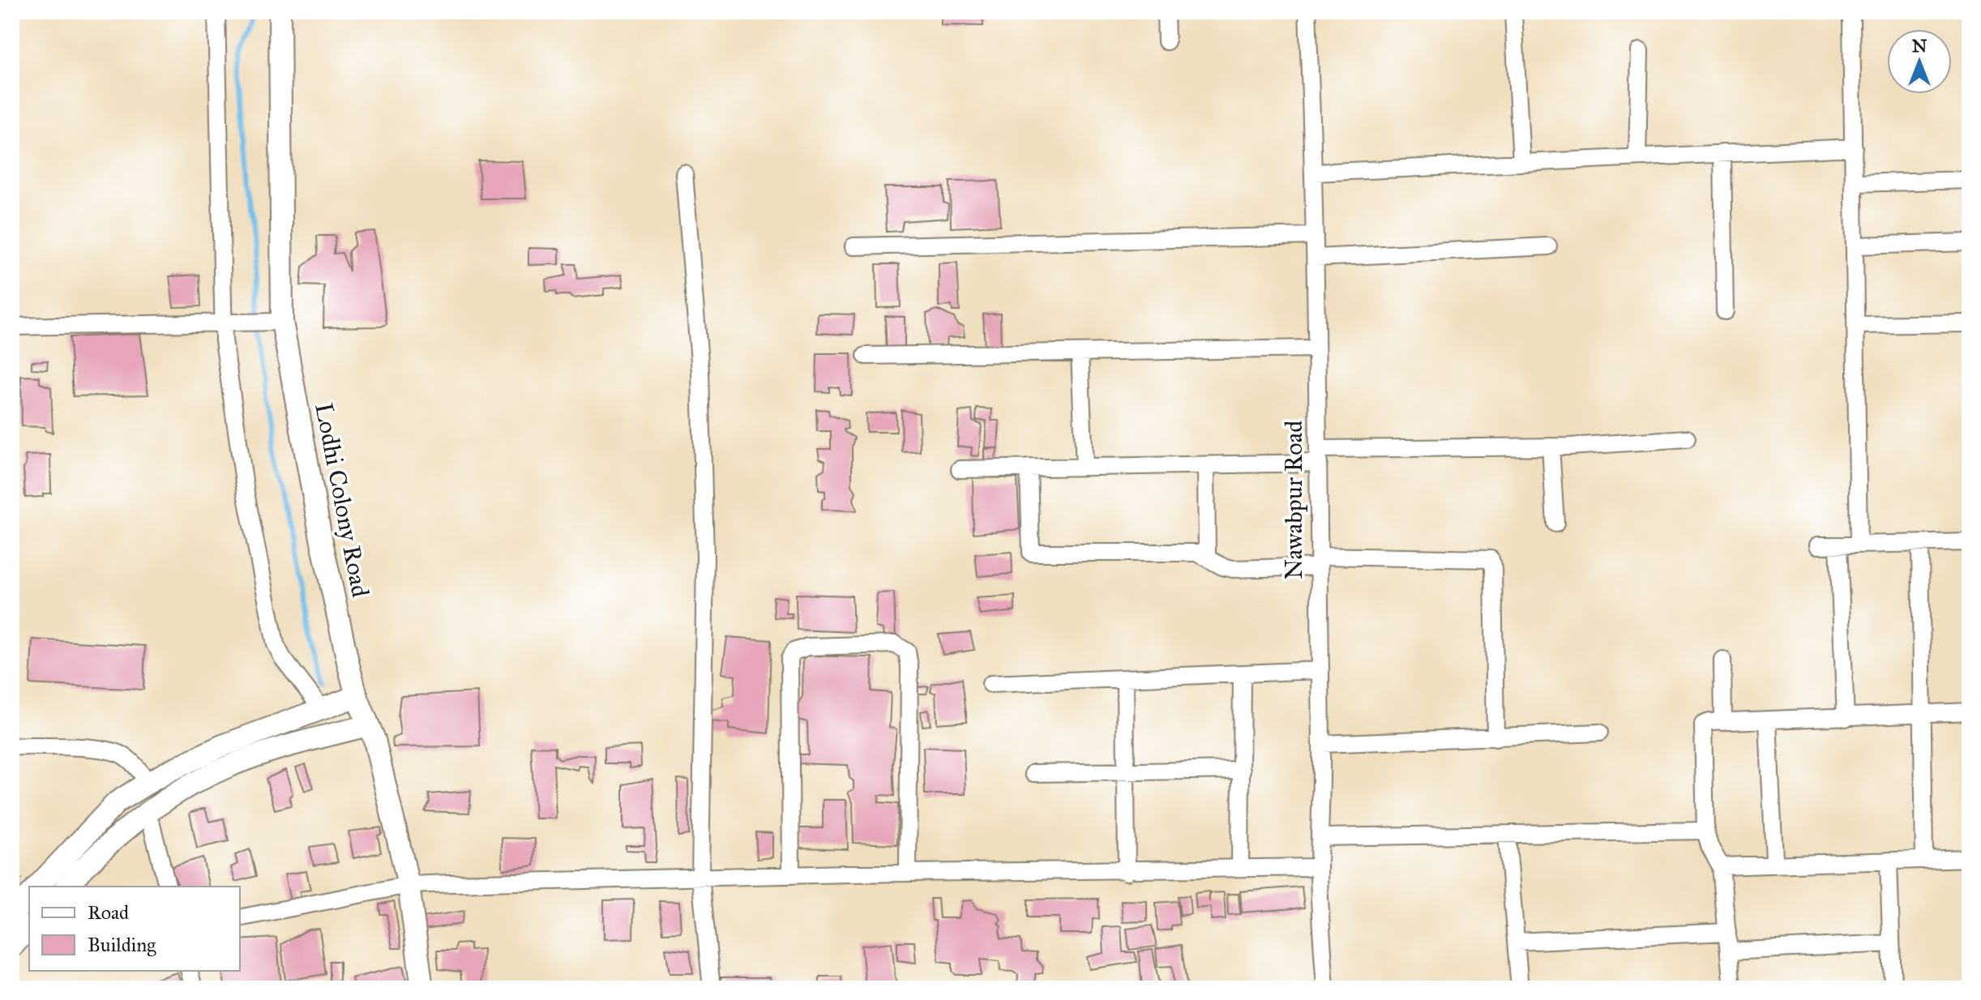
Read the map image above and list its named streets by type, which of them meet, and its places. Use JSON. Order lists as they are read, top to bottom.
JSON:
{
  "streets": {
    "main road": ["Lodhi Colony Road"],
    "street": ["Nawabpur Road"]
  },
  "legend": ["Road", "Building"],
  "north": "top"
}
